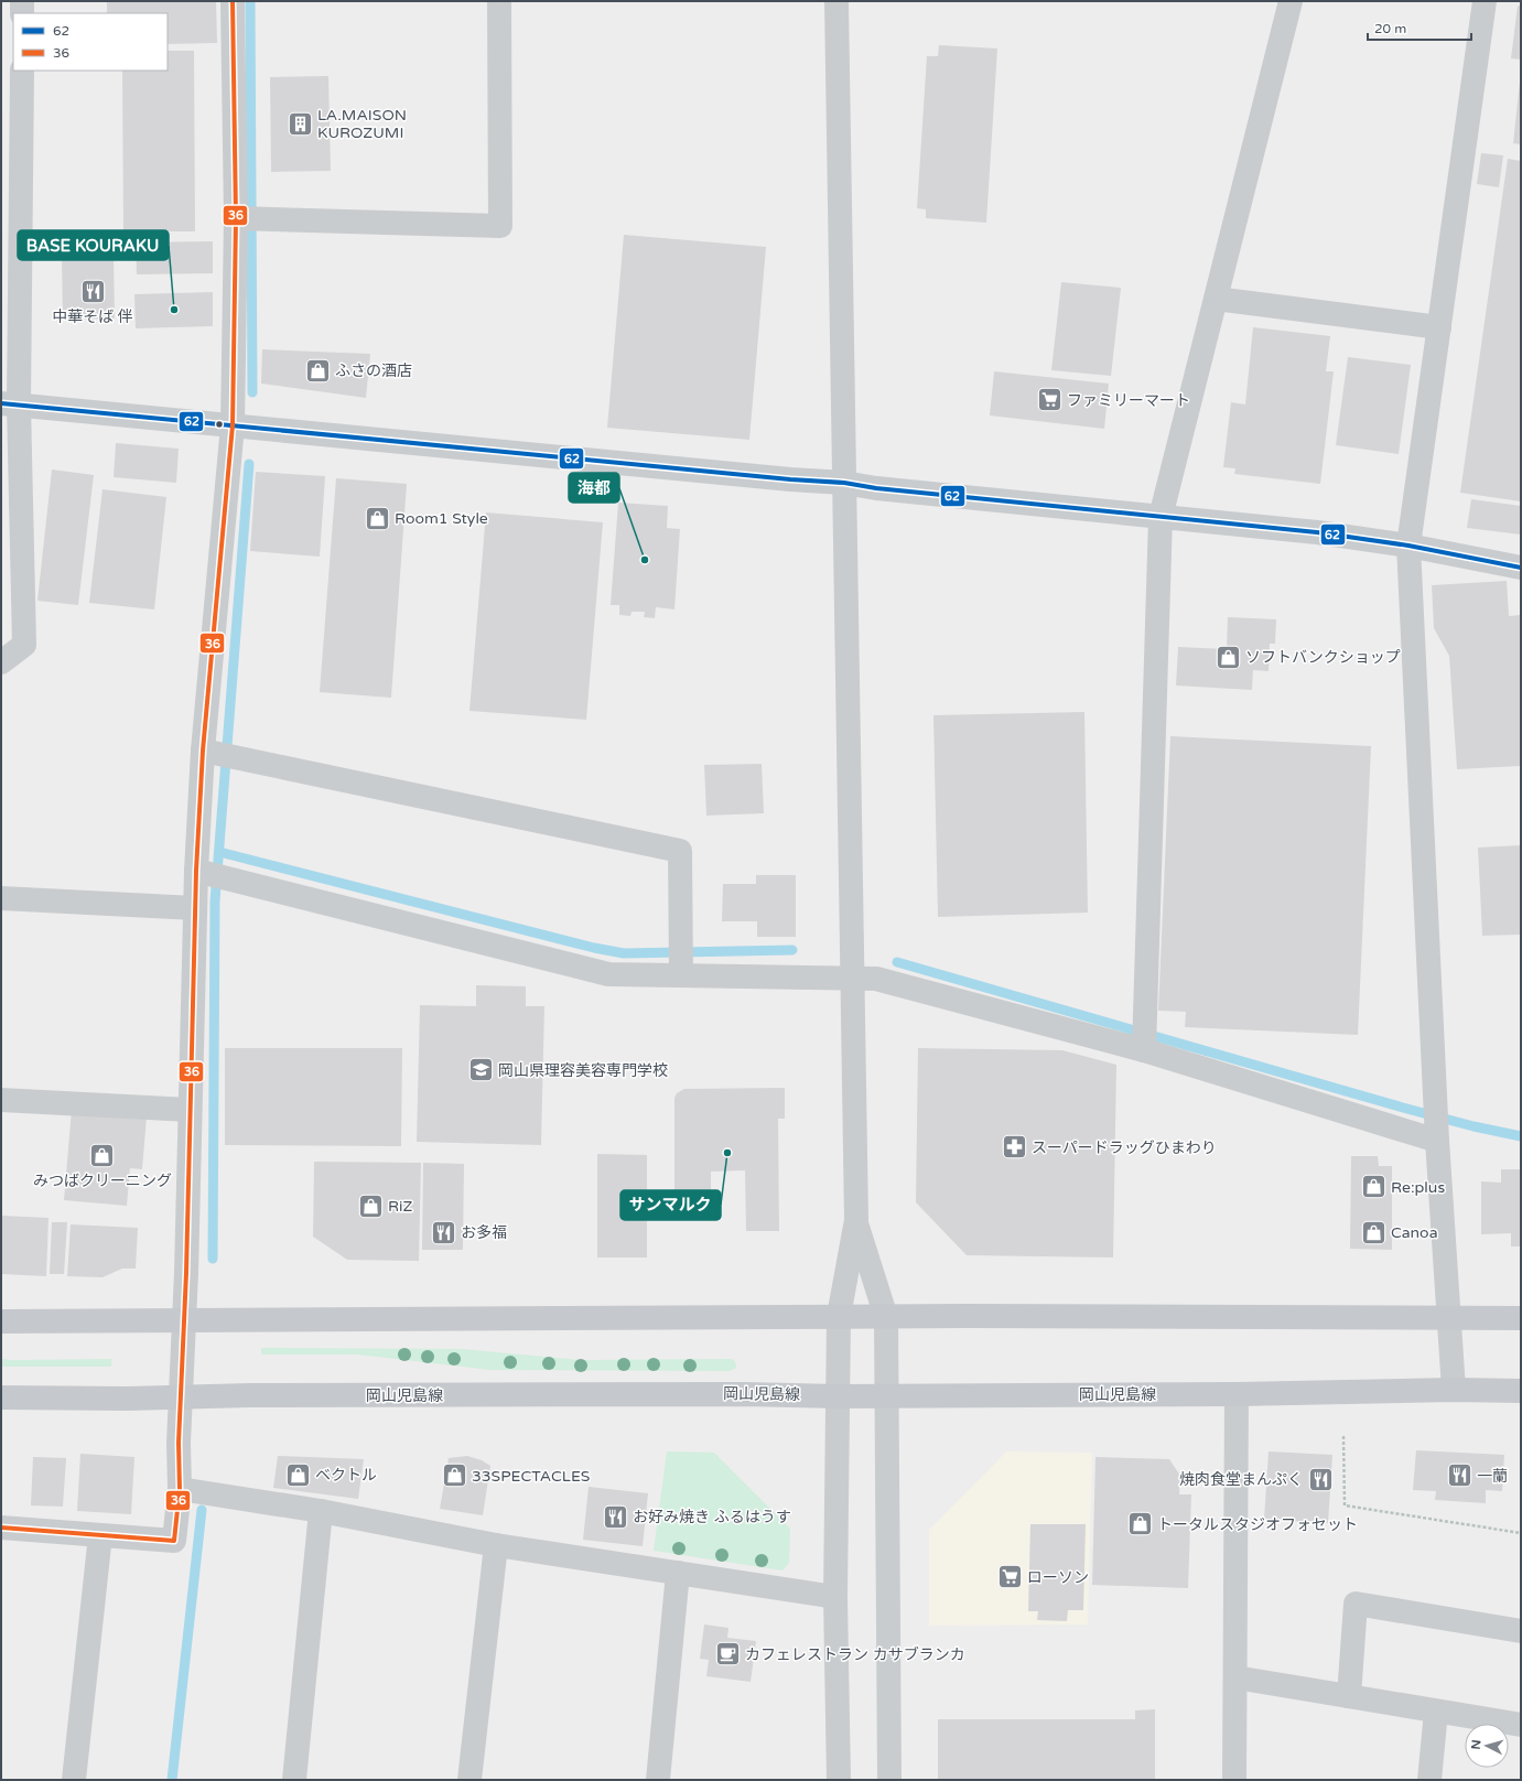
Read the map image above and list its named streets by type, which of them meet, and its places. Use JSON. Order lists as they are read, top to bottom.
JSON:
{
  "streets": {
    "main road": ["岡山児島線"]
  },
  "places": {
    "building": ["LA.MAISON KUROZUMI"],
    "restaurant": [
      "中華そば 伴",
      "お多福",
      "一蘭",
      "焼肉食堂まんぷく",
      "お好み焼き ふるはうす"
    ],
    "other": ["BASE KOURAKU", "海都", "サンマルク"],
    "shop": [
      "ふさの酒店",
      "Room1 Style",
      "ソフトバンクショップ",
      "みつばクリーニング",
      "Re:plus",
      "RiZ",
      "Canoa",
      "ベクトル",
      "33SPECTACLES",
      "トータルスタジオフォセット"
    ],
    "supermarket": ["ファミリーマート", "ローソン"],
    "school or university": ["岡山県理容美容専門学校"],
    "pharmacy": ["スーパードラッグひまわり"],
    "cafe": ["カフェレストラン カサブランカ"]
  },
  "lines": ["transit line 36", "transit line 62"],
  "legend": ["62", "36"],
  "scale_bar": "20 m",
  "north": "left"
}
